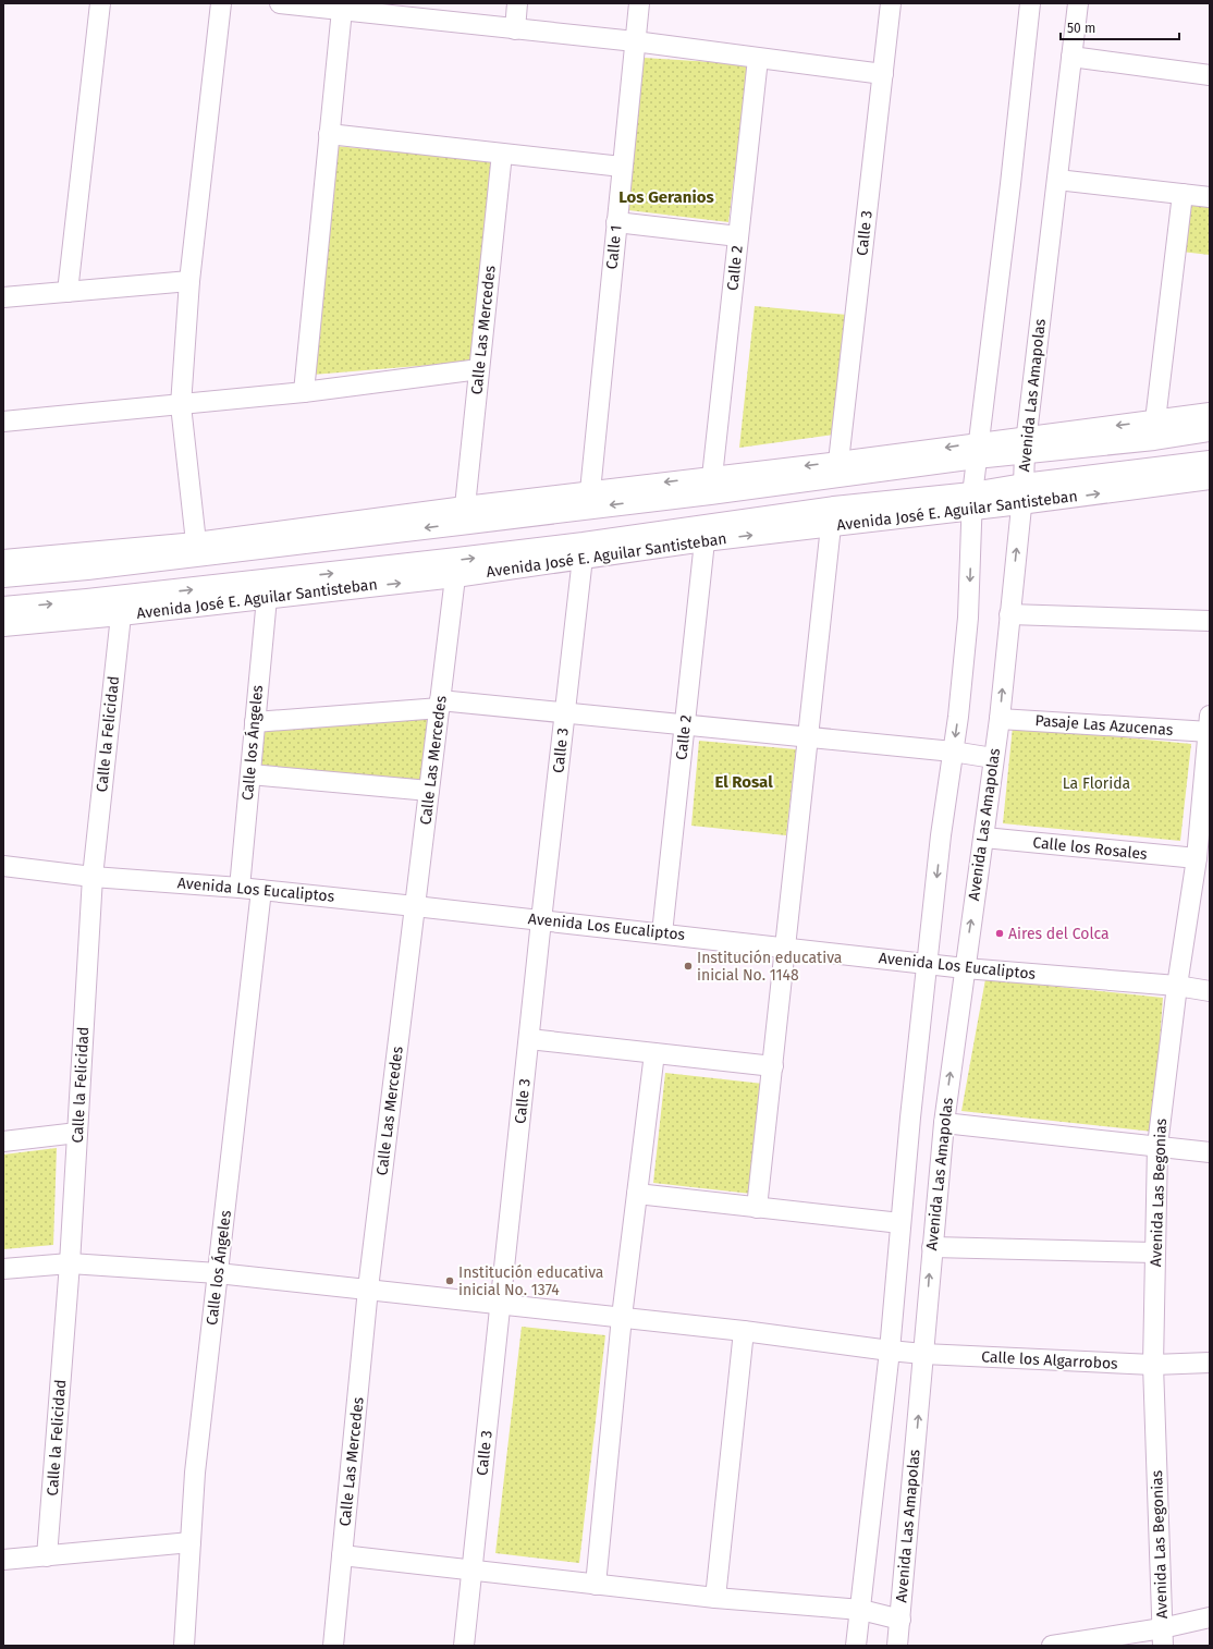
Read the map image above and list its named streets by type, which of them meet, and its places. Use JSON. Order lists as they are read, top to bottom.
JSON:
{
  "streets": {
    "main road": ["Avenida José E. Aguilar Santisteban"],
    "street": [
      "Calle 3",
      "Calle 1",
      "Calle 2",
      "Calle Las Mercedes",
      "Avenida Las Amapolas",
      "Pasaje Las Azucenas",
      "Calle la Felicidad",
      "Calle los Ángeles",
      "Calle los Rosales",
      "Avenida Los Eucaliptos",
      "Avenida Las Begonias",
      "Calle los Algarrobos"
    ]
  },
  "crossings": [
    ["Calle 3", "Avenida José E. Aguilar Santisteban"],
    ["Calle 3", "Avenida Los Eucaliptos"],
    ["Calle 3", "Calle los Algarrobos"],
    ["Calle 2", "Avenida José E. Aguilar Santisteban"],
    ["Calle 2", "Avenida Los Eucaliptos"],
    ["Calle Las Mercedes", "Avenida José E. Aguilar Santisteban"],
    ["Calle Las Mercedes", "Avenida Los Eucaliptos"],
    ["Calle Las Mercedes", "Calle los Algarrobos"],
    ["Avenida Las Amapolas", "Avenida José E. Aguilar Santisteban"],
    ["Avenida Las Amapolas", "Pasaje Las Azucenas"],
    ["Avenida Las Amapolas", "Calle los Rosales"],
    ["Avenida Las Amapolas", "Avenida Los Eucaliptos"],
    ["Avenida Las Amapolas", "Calle los Algarrobos"],
    ["Avenida José E. Aguilar Santisteban", "Calle la Felicidad"],
    ["Avenida José E. Aguilar Santisteban", "Calle los Ángeles"],
    ["Pasaje Las Azucenas", "Avenida Las Begonias"],
    ["Calle la Felicidad", "Avenida Los Eucaliptos"],
    ["Calle la Felicidad", "Calle los Algarrobos"],
    ["Calle los Ángeles", "Avenida Los Eucaliptos"],
    ["Calle los Ángeles", "Calle los Algarrobos"],
    ["Calle los Rosales", "Avenida Las Begonias"],
    ["Avenida Los Eucaliptos", "Avenida Las Begonias"],
    ["Avenida Las Begonias", "Calle los Algarrobos"]
  ],
  "districts": ["Los Geranios", "El Rosal"],
  "parks": ["La Florida"],
  "places": ["Aires del Colca", "Institución educativa inicial No. 1148", "Institución educativa inicial No. 1374"],
  "scale_bar": "50 m"
}
